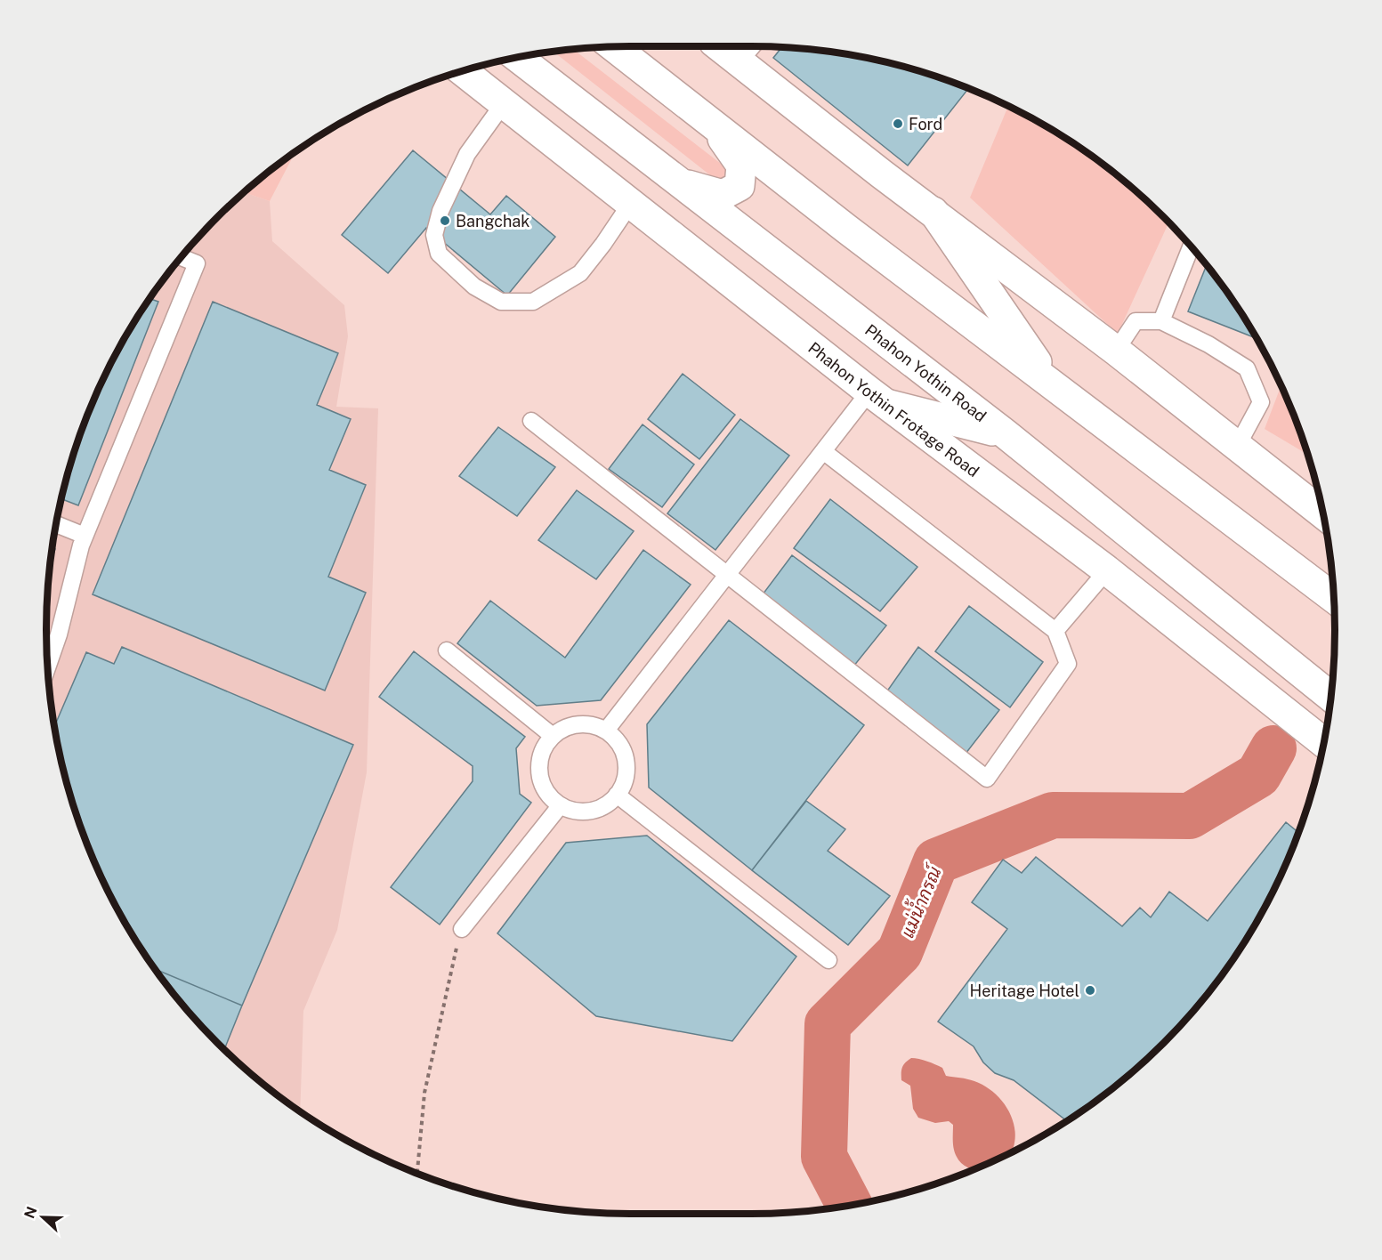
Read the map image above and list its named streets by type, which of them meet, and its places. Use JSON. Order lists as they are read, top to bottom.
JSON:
{
  "streets": {
    "main road": ["Phahon Yothin Road", "Phahon Yothin Frotage Road"]
  },
  "water": ["แม่น้ำกรณ์"],
  "places": ["Ford", "Bangchak", "Heritage Hotel"],
  "north": "left"
}
